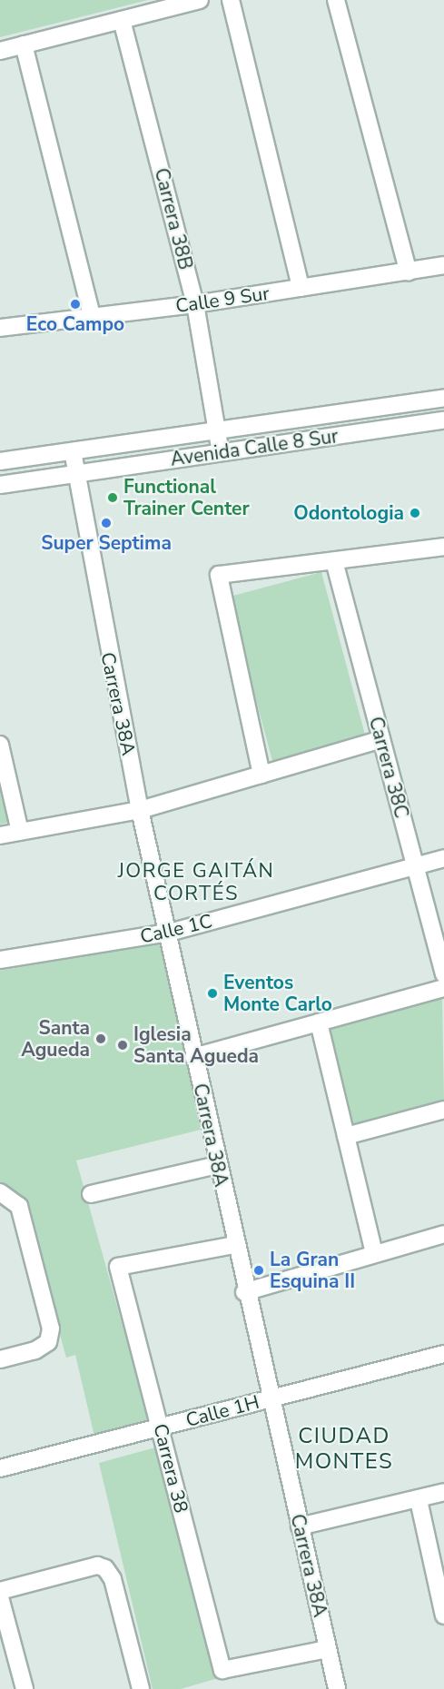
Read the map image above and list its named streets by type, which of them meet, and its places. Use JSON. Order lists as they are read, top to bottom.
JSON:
{
  "streets": {
    "street": [
      "Carrera 38B",
      "Calle 9 Sur",
      "Avenida Calle 8 Sur",
      "Carrera 38A",
      "Carrera 38C",
      "Calle 1C",
      "Calle 1H",
      "Carrera 38"
    ]
  },
  "crossings": [
    ["Carrera 38B", "Calle 9 Sur"],
    ["Carrera 38B", "Avenida Calle 8 Sur"],
    ["Avenida Calle 8 Sur", "Carrera 38A"],
    ["Carrera 38A", "Calle 1C"],
    ["Carrera 38A", "Calle 1H"],
    ["Carrera 38A", "Carrera 38"],
    ["Carrera 38C", "Calle 1C"],
    ["Calle 1H", "Carrera 38"]
  ],
  "districts": ["JORGE GAITÁN CORTÉS", "CIUDAD MONTES"],
  "places": [
    "Eco Campo",
    "Functional Trainer Center",
    "Odontologia",
    "Super Septima",
    "Eventos Monte Carlo",
    "Santa Agueda",
    "Iglesia Santa Agueda",
    "La Gran Esquina II"
  ]
}
